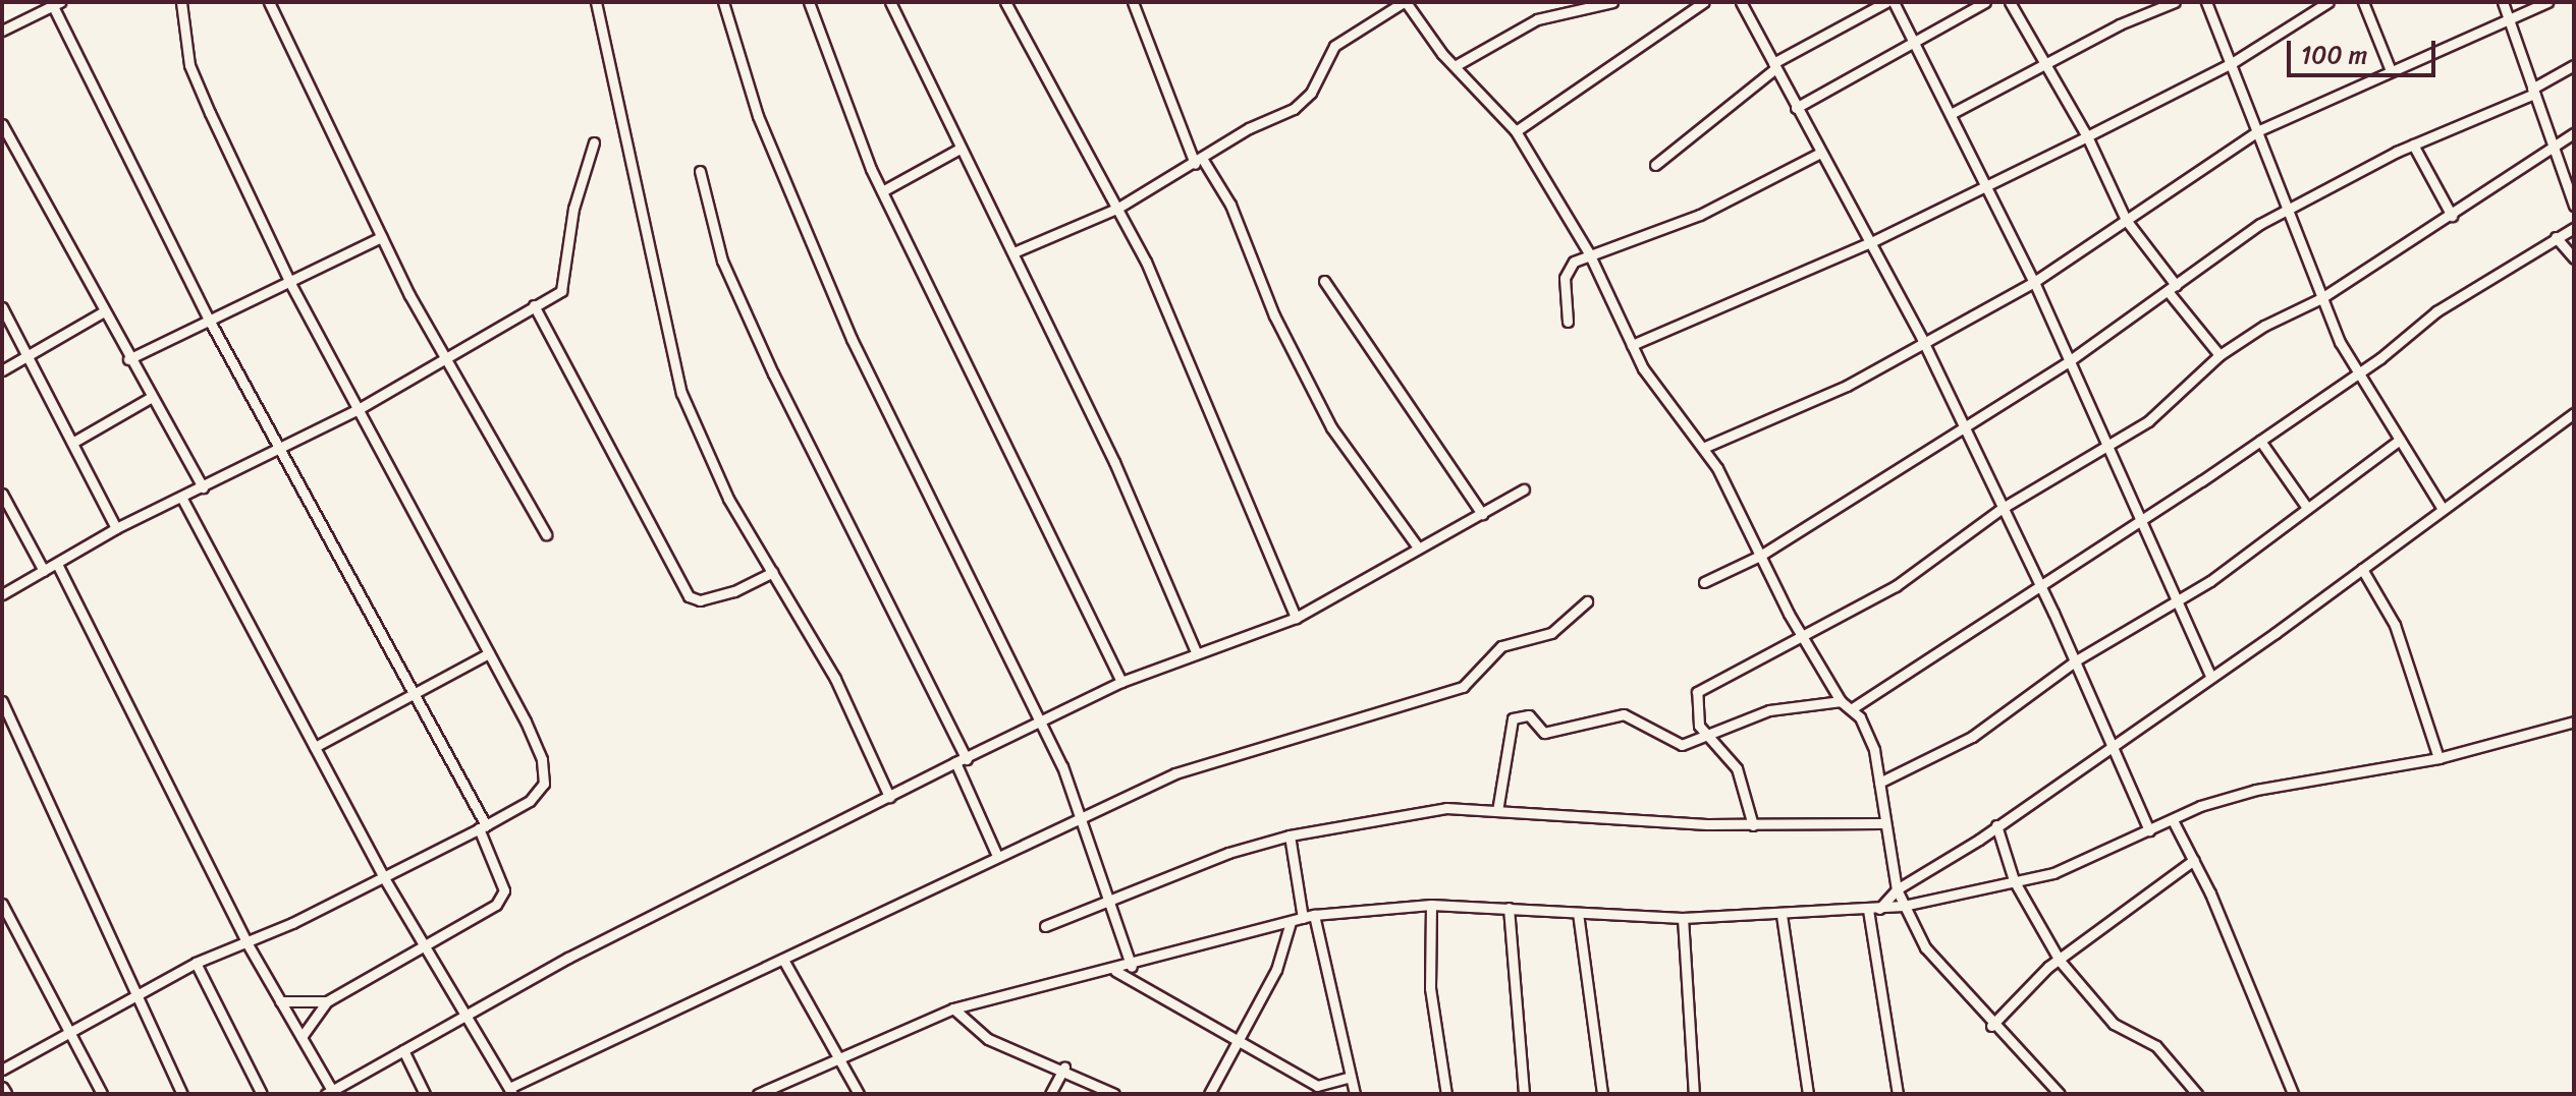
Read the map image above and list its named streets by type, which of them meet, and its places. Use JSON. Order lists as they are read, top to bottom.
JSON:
{
  "scale_bar": "100 m"
}
